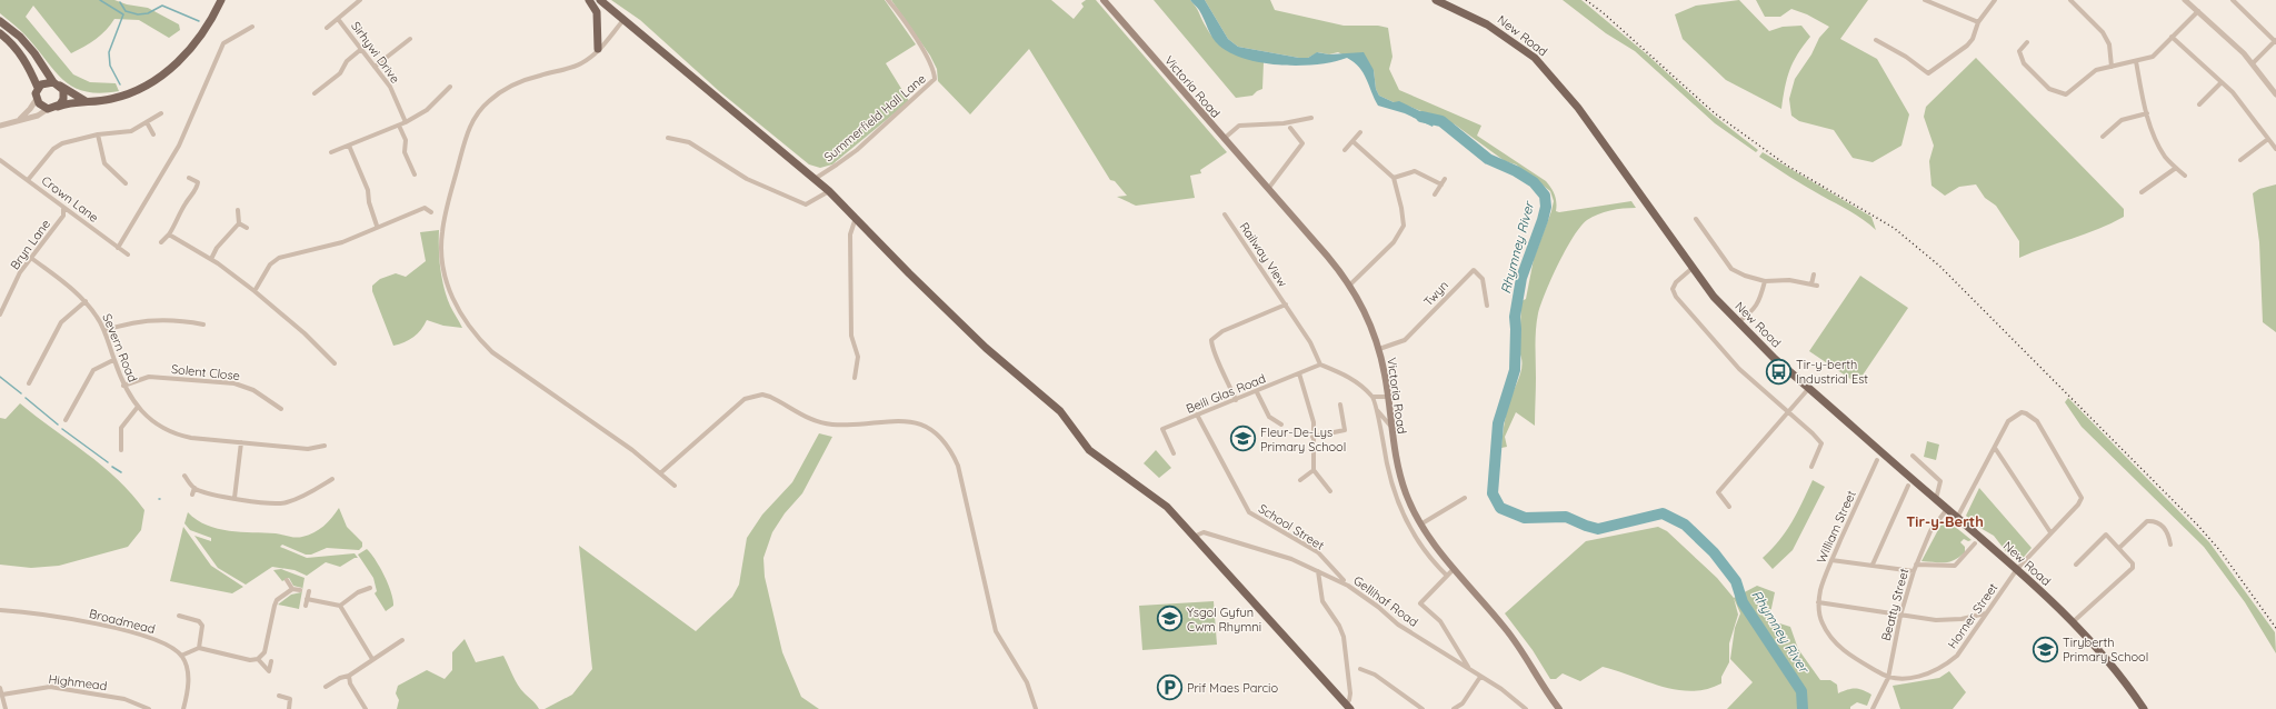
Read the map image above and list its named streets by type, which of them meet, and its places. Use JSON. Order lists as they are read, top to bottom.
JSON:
{
  "streets": {
    "main road": ["New Road", "Victoria Road"],
    "street": [
      "Sirhywi Drive",
      "Summerfield Hall Lane",
      "Crown Lane",
      "Bryn Lane",
      "Railway View",
      "Twyn",
      "Severn Road",
      "Solent Close",
      "Beili Glas Road",
      "School Street",
      "William Street",
      "Gellihaf Road",
      "Beatty Street",
      "Horner Street",
      "Broadmead",
      "Highmead"
    ]
  },
  "crossings": [
    ["New Road", "Beatty Street"],
    ["New Road", "Horner Street"],
    ["Victoria Road", "Twyn"],
    ["Crown Lane", "Bryn Lane"],
    ["Bryn Lane", "Severn Road"],
    ["Railway View", "Beili Glas Road"],
    ["Severn Road", "Solent Close"],
    ["Beili Glas Road", "School Street"],
    ["Beatty Street", "Horner Street"]
  ],
  "districts": ["Tir-y-Berth"],
  "water": ["Rhymney River"],
  "places": {
    "bus stop": ["Tir-y-berth Industrial Est"],
    "school or university": ["Fleur-De-Lys Primary School", "Ysgol Gyfun Cwm Rhymni", "Tiryberth Primary School"],
    "parking": ["Prif Maes Parcio"]
  }
}
